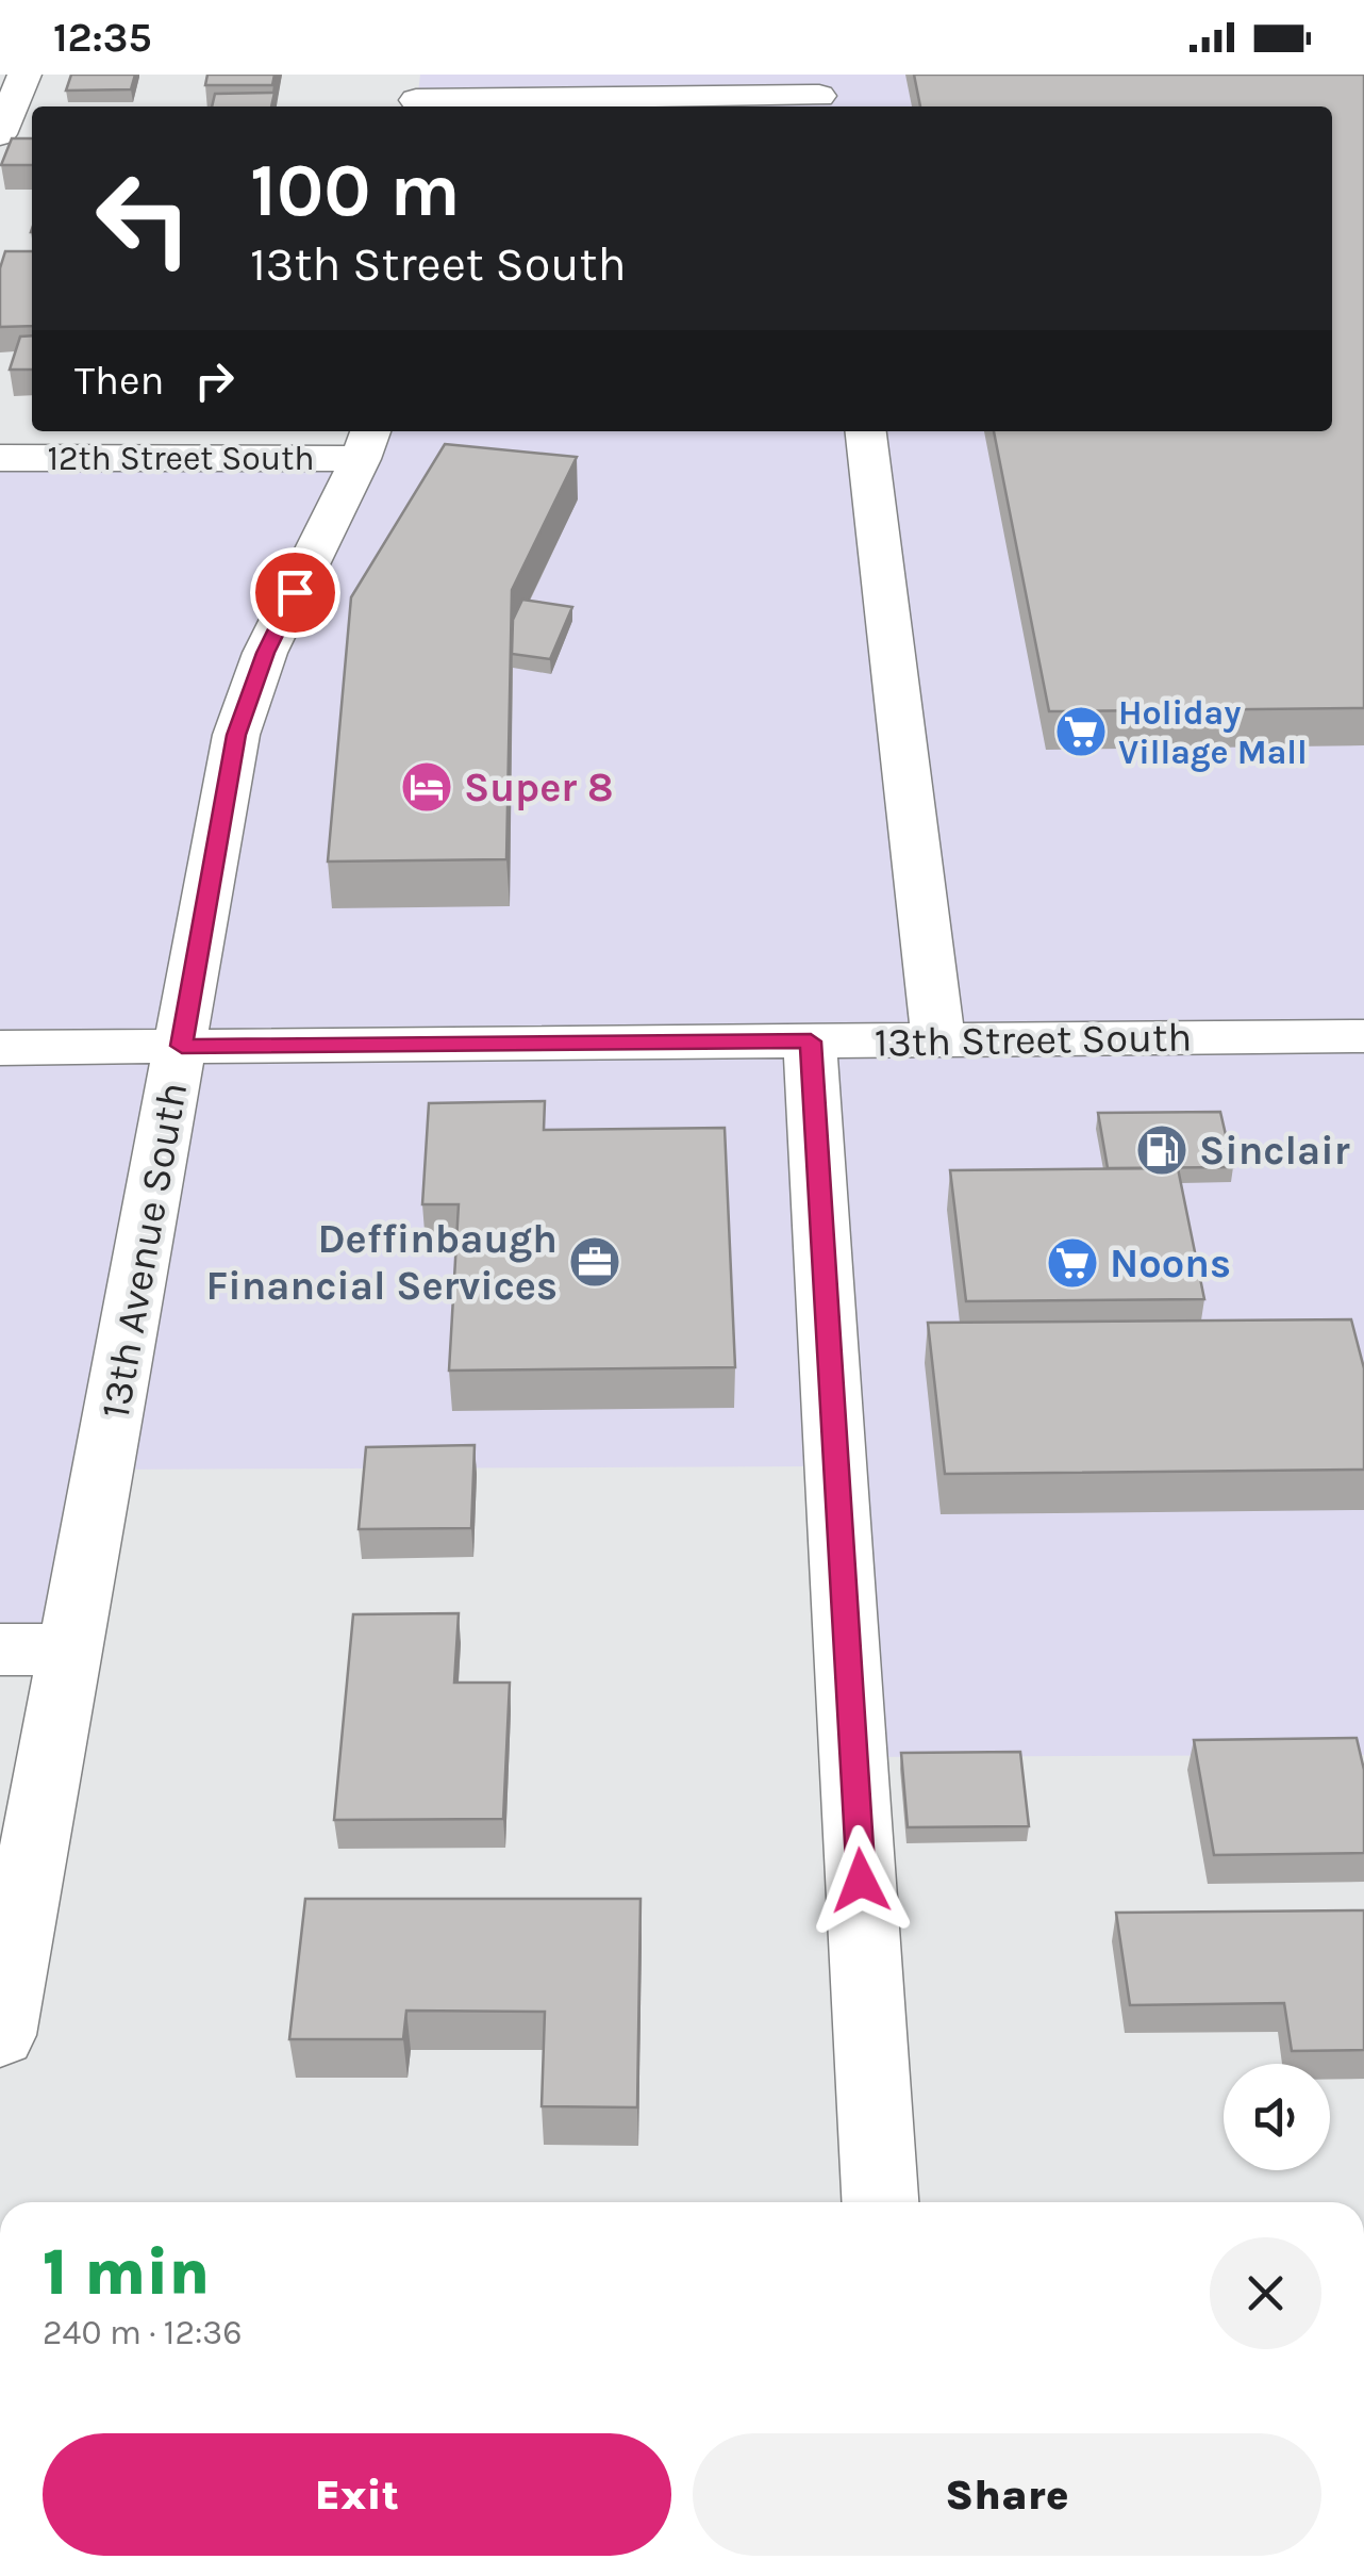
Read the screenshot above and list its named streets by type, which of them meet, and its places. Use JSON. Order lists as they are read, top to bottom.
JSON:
{
  "streets": {
    "street": ["12th Street South", "13th Street South", "13th Avenue South"]
  },
  "crossings": [
    ["12th Street South", "13th Avenue South"],
    ["13th Street South", "13th Avenue South"]
  ],
  "places": {
    "supermarket": ["Holiday Village Mall", "Noons"],
    "hotel": ["Super 8"],
    "fuel station": ["Sinclair"],
    "office": ["Deffinbaugh Financial Services"]
  },
  "page": {
    "status": "12:35",
    "turn": ["100 m", "13th Street South"],
    "then": "Then",
    "heading": ["1 min", "240 m · 12:36"],
    "buttons": ["Exit", "Share"]
  }
}
